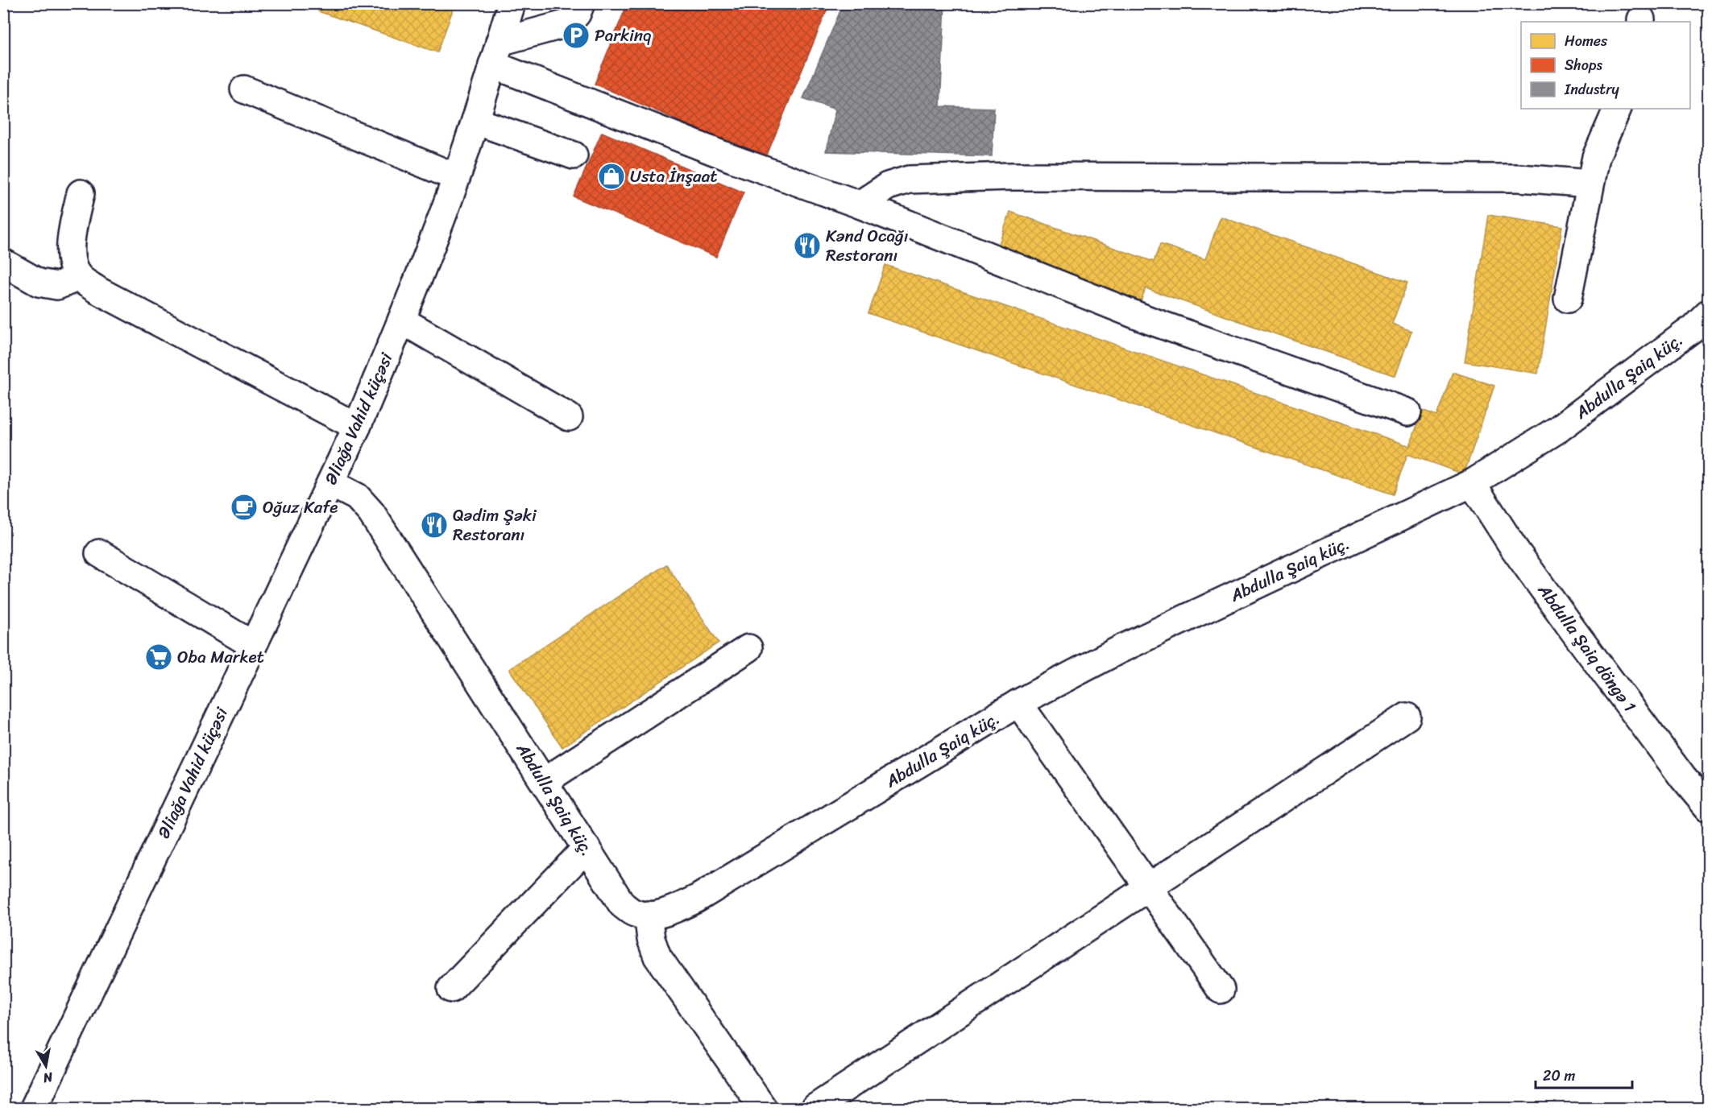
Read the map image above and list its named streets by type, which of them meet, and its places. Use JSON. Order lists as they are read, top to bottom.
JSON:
{
  "streets": {
    "street": ["Abdulla Şaiq küç.", "Əliağa Vahid küçəsi", "Abdulla Şaiq döngə 1"]
  },
  "crossings": [
    ["Abdulla Şaiq küç.", "Əliağa Vahid küçəsi"],
    ["Abdulla Şaiq küç.", "Abdulla Şaiq döngə 1"]
  ],
  "places": {
    "parking": ["Parkinq"],
    "shop": ["Usta İnşaat"],
    "restaurant": ["Kənd Ocağı Restoranı", "Qədim Şəki Restoranı"],
    "cafe": ["Oğuz Kafe"],
    "supermarket": ["Oba Market"]
  },
  "legend": ["Homes", "Shops", "Industry"],
  "scale_bar": "20 m",
  "north": "bottom"
}
